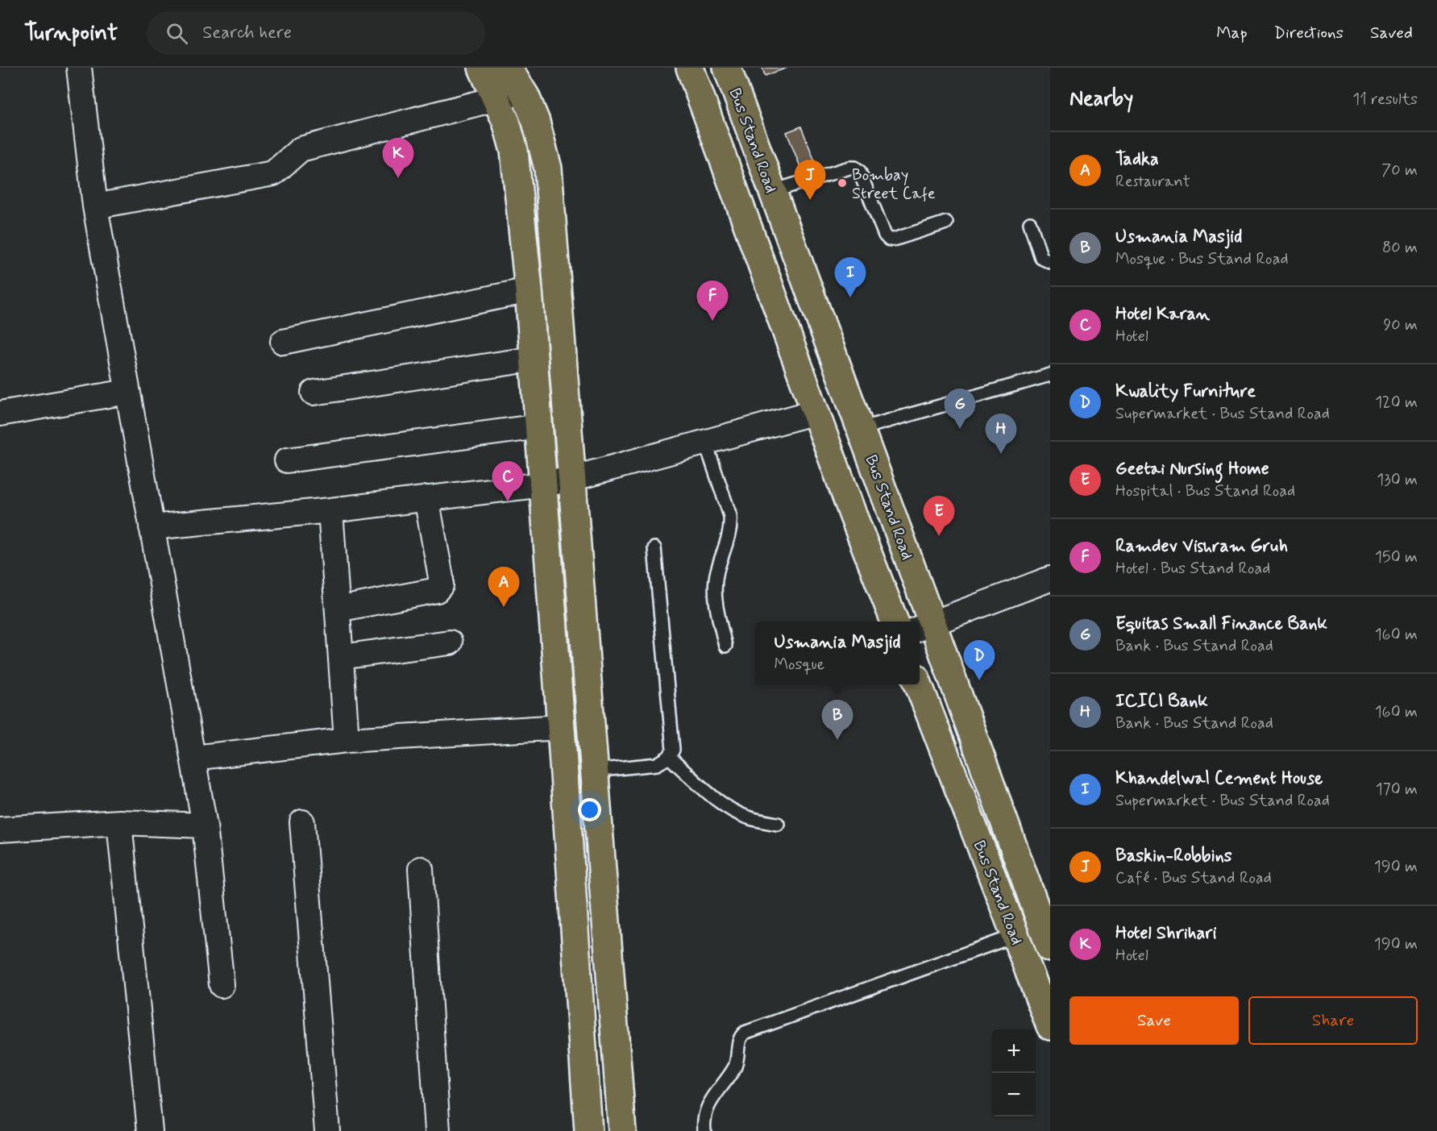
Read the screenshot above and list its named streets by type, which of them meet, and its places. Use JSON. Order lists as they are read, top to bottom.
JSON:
{
  "streets": {
    "main road": ["Bus Stand Road"]
  },
  "places": ["Bombay Street Cafe"],
  "page": {
    "header": "Turnpoint",
    "search": "Search here",
    "nav": ["Map", "Directions", "Saved"],
    "heading": ["Nearby", "11 results"],
    "list": [
      {
        "mark": "A",
        "name": "Tadka",
        "note": "Restaurant",
        "value": "70 m"
      },
      {
        "mark": "B",
        "name": "Usmania Masjid",
        "note": "Mosque · Bus Stand Road",
        "value": "80 m"
      },
      {
        "mark": "C",
        "name": "Hotel Karan",
        "note": "Hotel",
        "value": "90 m"
      },
      {
        "mark": "D",
        "name": "Kwality Furniture",
        "note": "Supermarket · Bus Stand Road",
        "value": "120 m"
      },
      {
        "mark": "E",
        "name": "Geetai Nursing Home",
        "note": "Hospital · Bus Stand Road",
        "value": "130 m"
      },
      {
        "mark": "F",
        "name": "Ramdev Vishram Gruh",
        "note": "Hotel · Bus Stand Road",
        "value": "150 m"
      },
      {
        "mark": "G",
        "name": "Equitas Small Finance Bank",
        "note": "Bank · Bus Stand Road",
        "value": "160 m"
      },
      {
        "mark": "H",
        "name": "ICICI Bank",
        "note": "Bank · Bus Stand Road",
        "value": "160 m"
      },
      {
        "mark": "I",
        "name": "Khandelwal Cement House",
        "note": "Supermarket · Bus Stand Road",
        "value": "170 m"
      },
      {
        "mark": "J",
        "name": "Baskin-Robbins",
        "note": "Café · Bus Stand Road",
        "value": "190 m"
      },
      {
        "mark": "K",
        "name": "Hotel Shrihari",
        "note": "Hotel",
        "value": "190 m"
      }
    ],
    "pins": [
      "K",
      "J",
      "I",
      "F",
      "G",
      "H",
      "C",
      "E",
      "A",
      "D",
      "B"
    ],
    "popup": ["Usmania Masjid", "Mosque"],
    "buttons": ["Save", "Share"],
    "map_buttons": ["+", "−"]
  }
}
